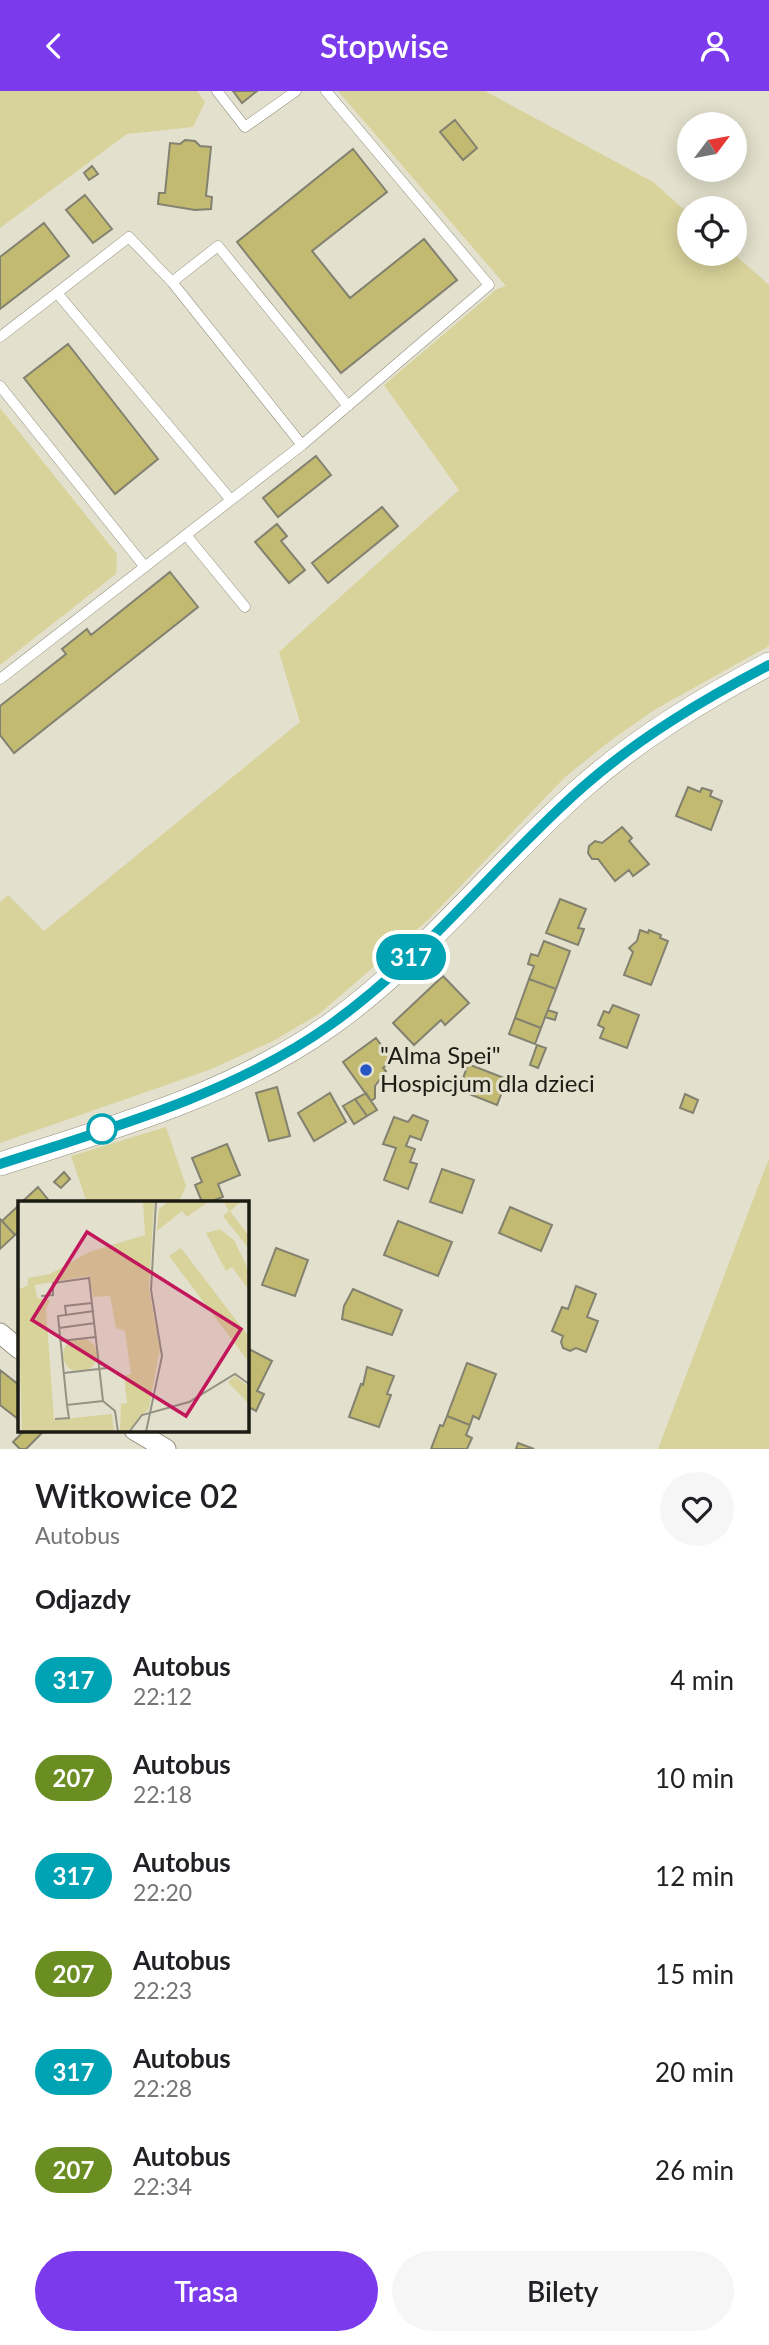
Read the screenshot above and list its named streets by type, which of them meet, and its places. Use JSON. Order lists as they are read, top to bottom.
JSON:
{
  "places": ["\"Alma Spei\" Hospicjum dla dzieci"],
  "lines": ["bus line 317"],
  "north": "top right",
  "page": {
    "header": "Stopwise",
    "on_map": "317",
    "heading": [
      ["Witkowice 02", "Autobus"],
      "Odjazdy"
    ],
    "list": [
      {
        "mark": "317",
        "name": "Autobus",
        "note": "22:12",
        "value": "4 min"
      },
      {
        "mark": "207",
        "name": "Autobus",
        "note": "22:18",
        "value": "10 min"
      },
      {
        "mark": "317",
        "name": "Autobus",
        "note": "22:20",
        "value": "12 min"
      },
      {
        "mark": "207",
        "name": "Autobus",
        "note": "22:23",
        "value": "15 min"
      },
      {
        "mark": "317",
        "name": "Autobus",
        "note": "22:28",
        "value": "20 min"
      },
      {
        "mark": "207",
        "name": "Autobus",
        "note": "22:34",
        "value": "26 min"
      }
    ],
    "buttons": ["Trasa", "Bilety"]
  }
}
